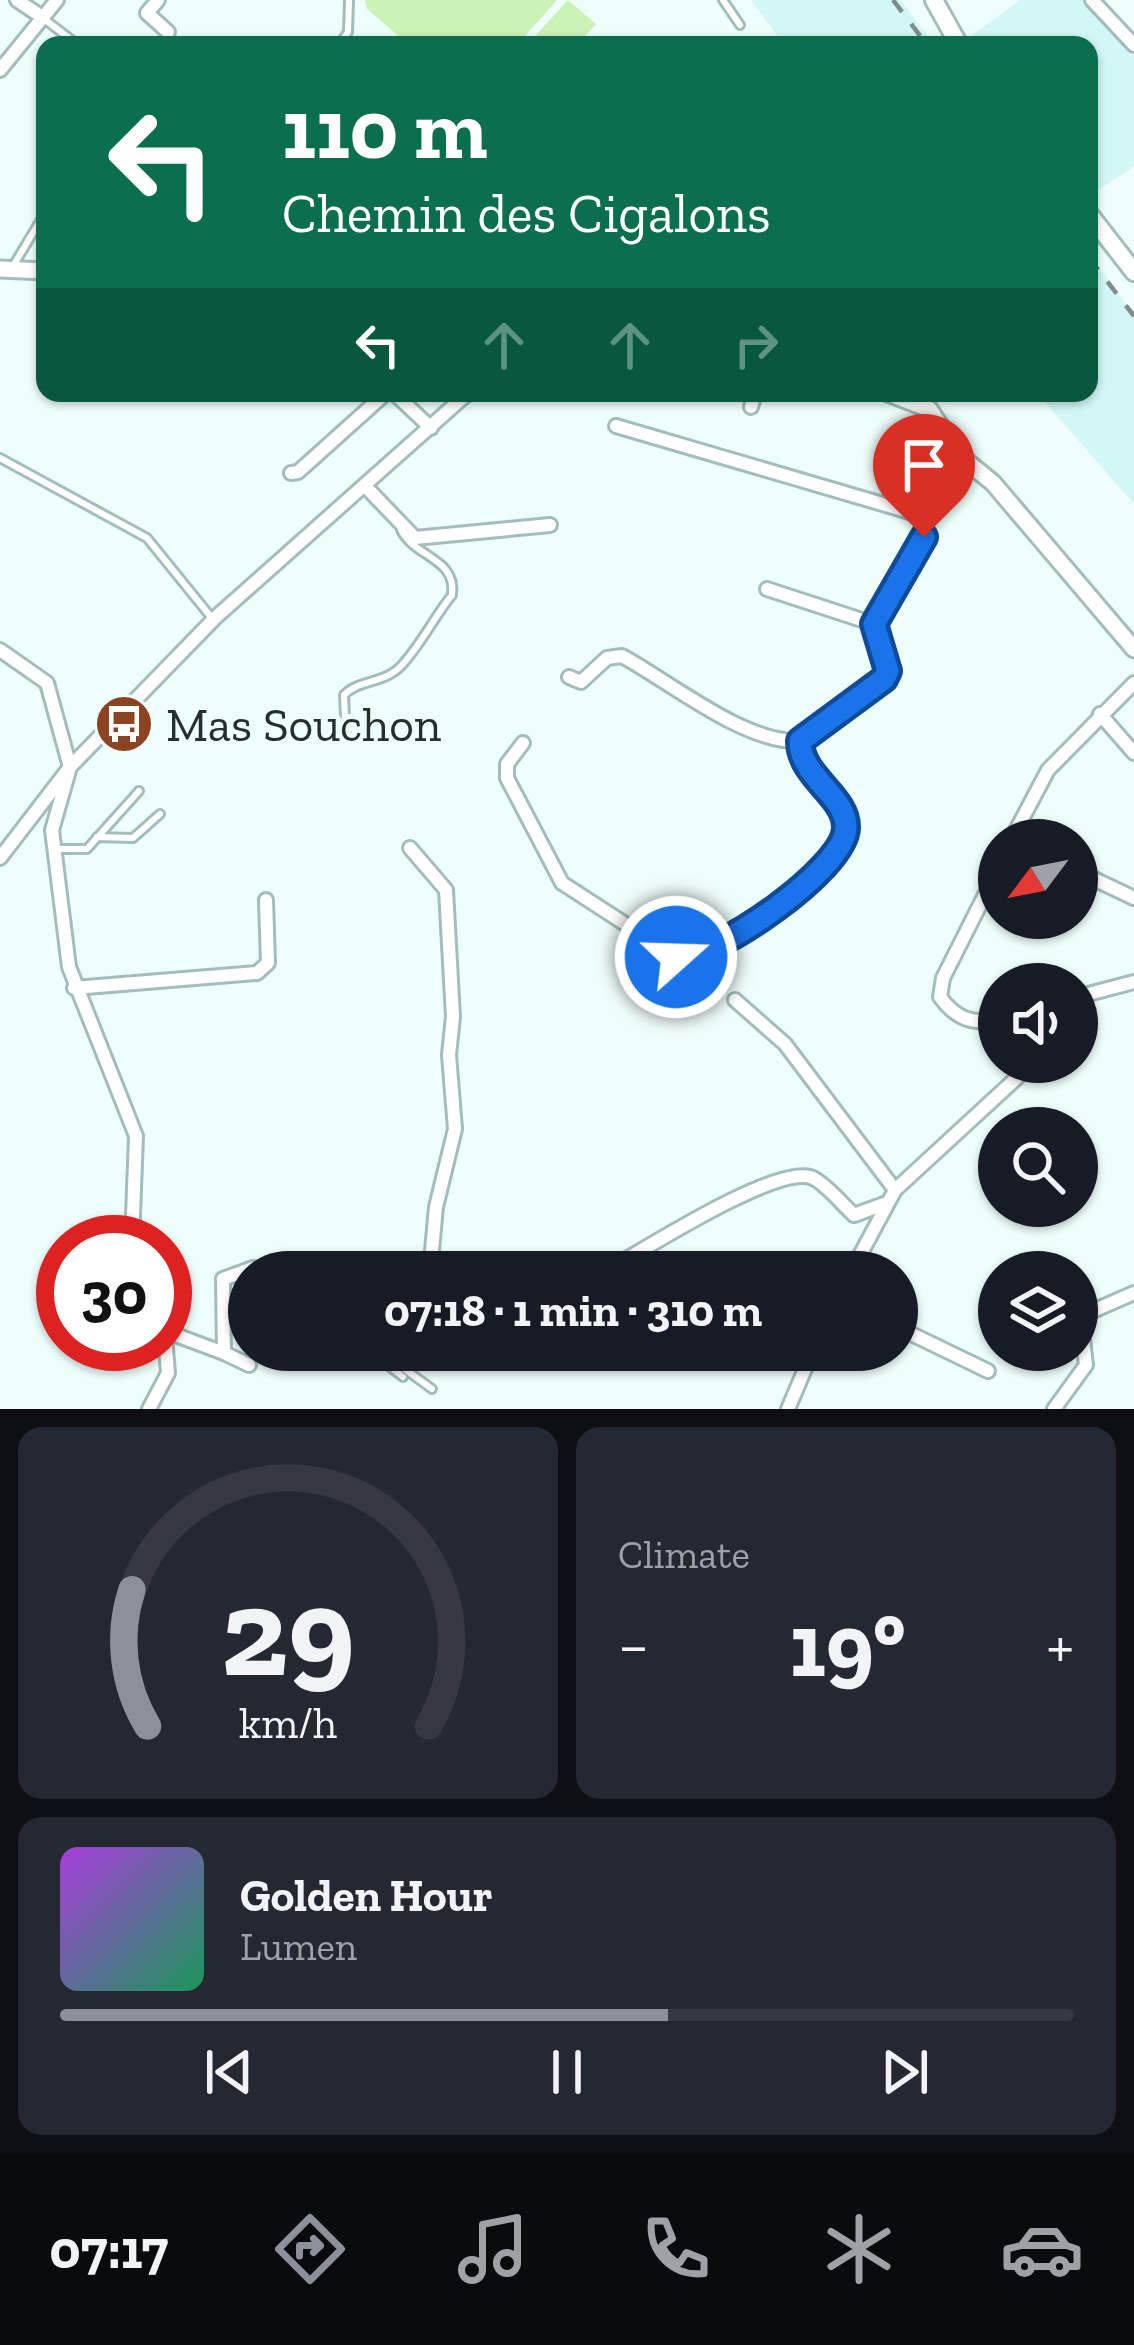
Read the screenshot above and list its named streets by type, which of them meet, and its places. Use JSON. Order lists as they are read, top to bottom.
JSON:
{
  "places": {
    "bus stop": ["Mas Souchon"]
  },
  "north": "bottom left",
  "page": {
    "turn": ["110 m", "Chemin des Cigalons"],
    "limit": "30",
    "trip": "07:18 · 1 min · 310 m",
    "tile": "Climate",
    "heat": ["−", "19°", "+"],
    "song": ["Golden Hour", "Lumen"],
    "tabs": "07:17",
    "gauge": ["29", "km/h"]
  }
}
